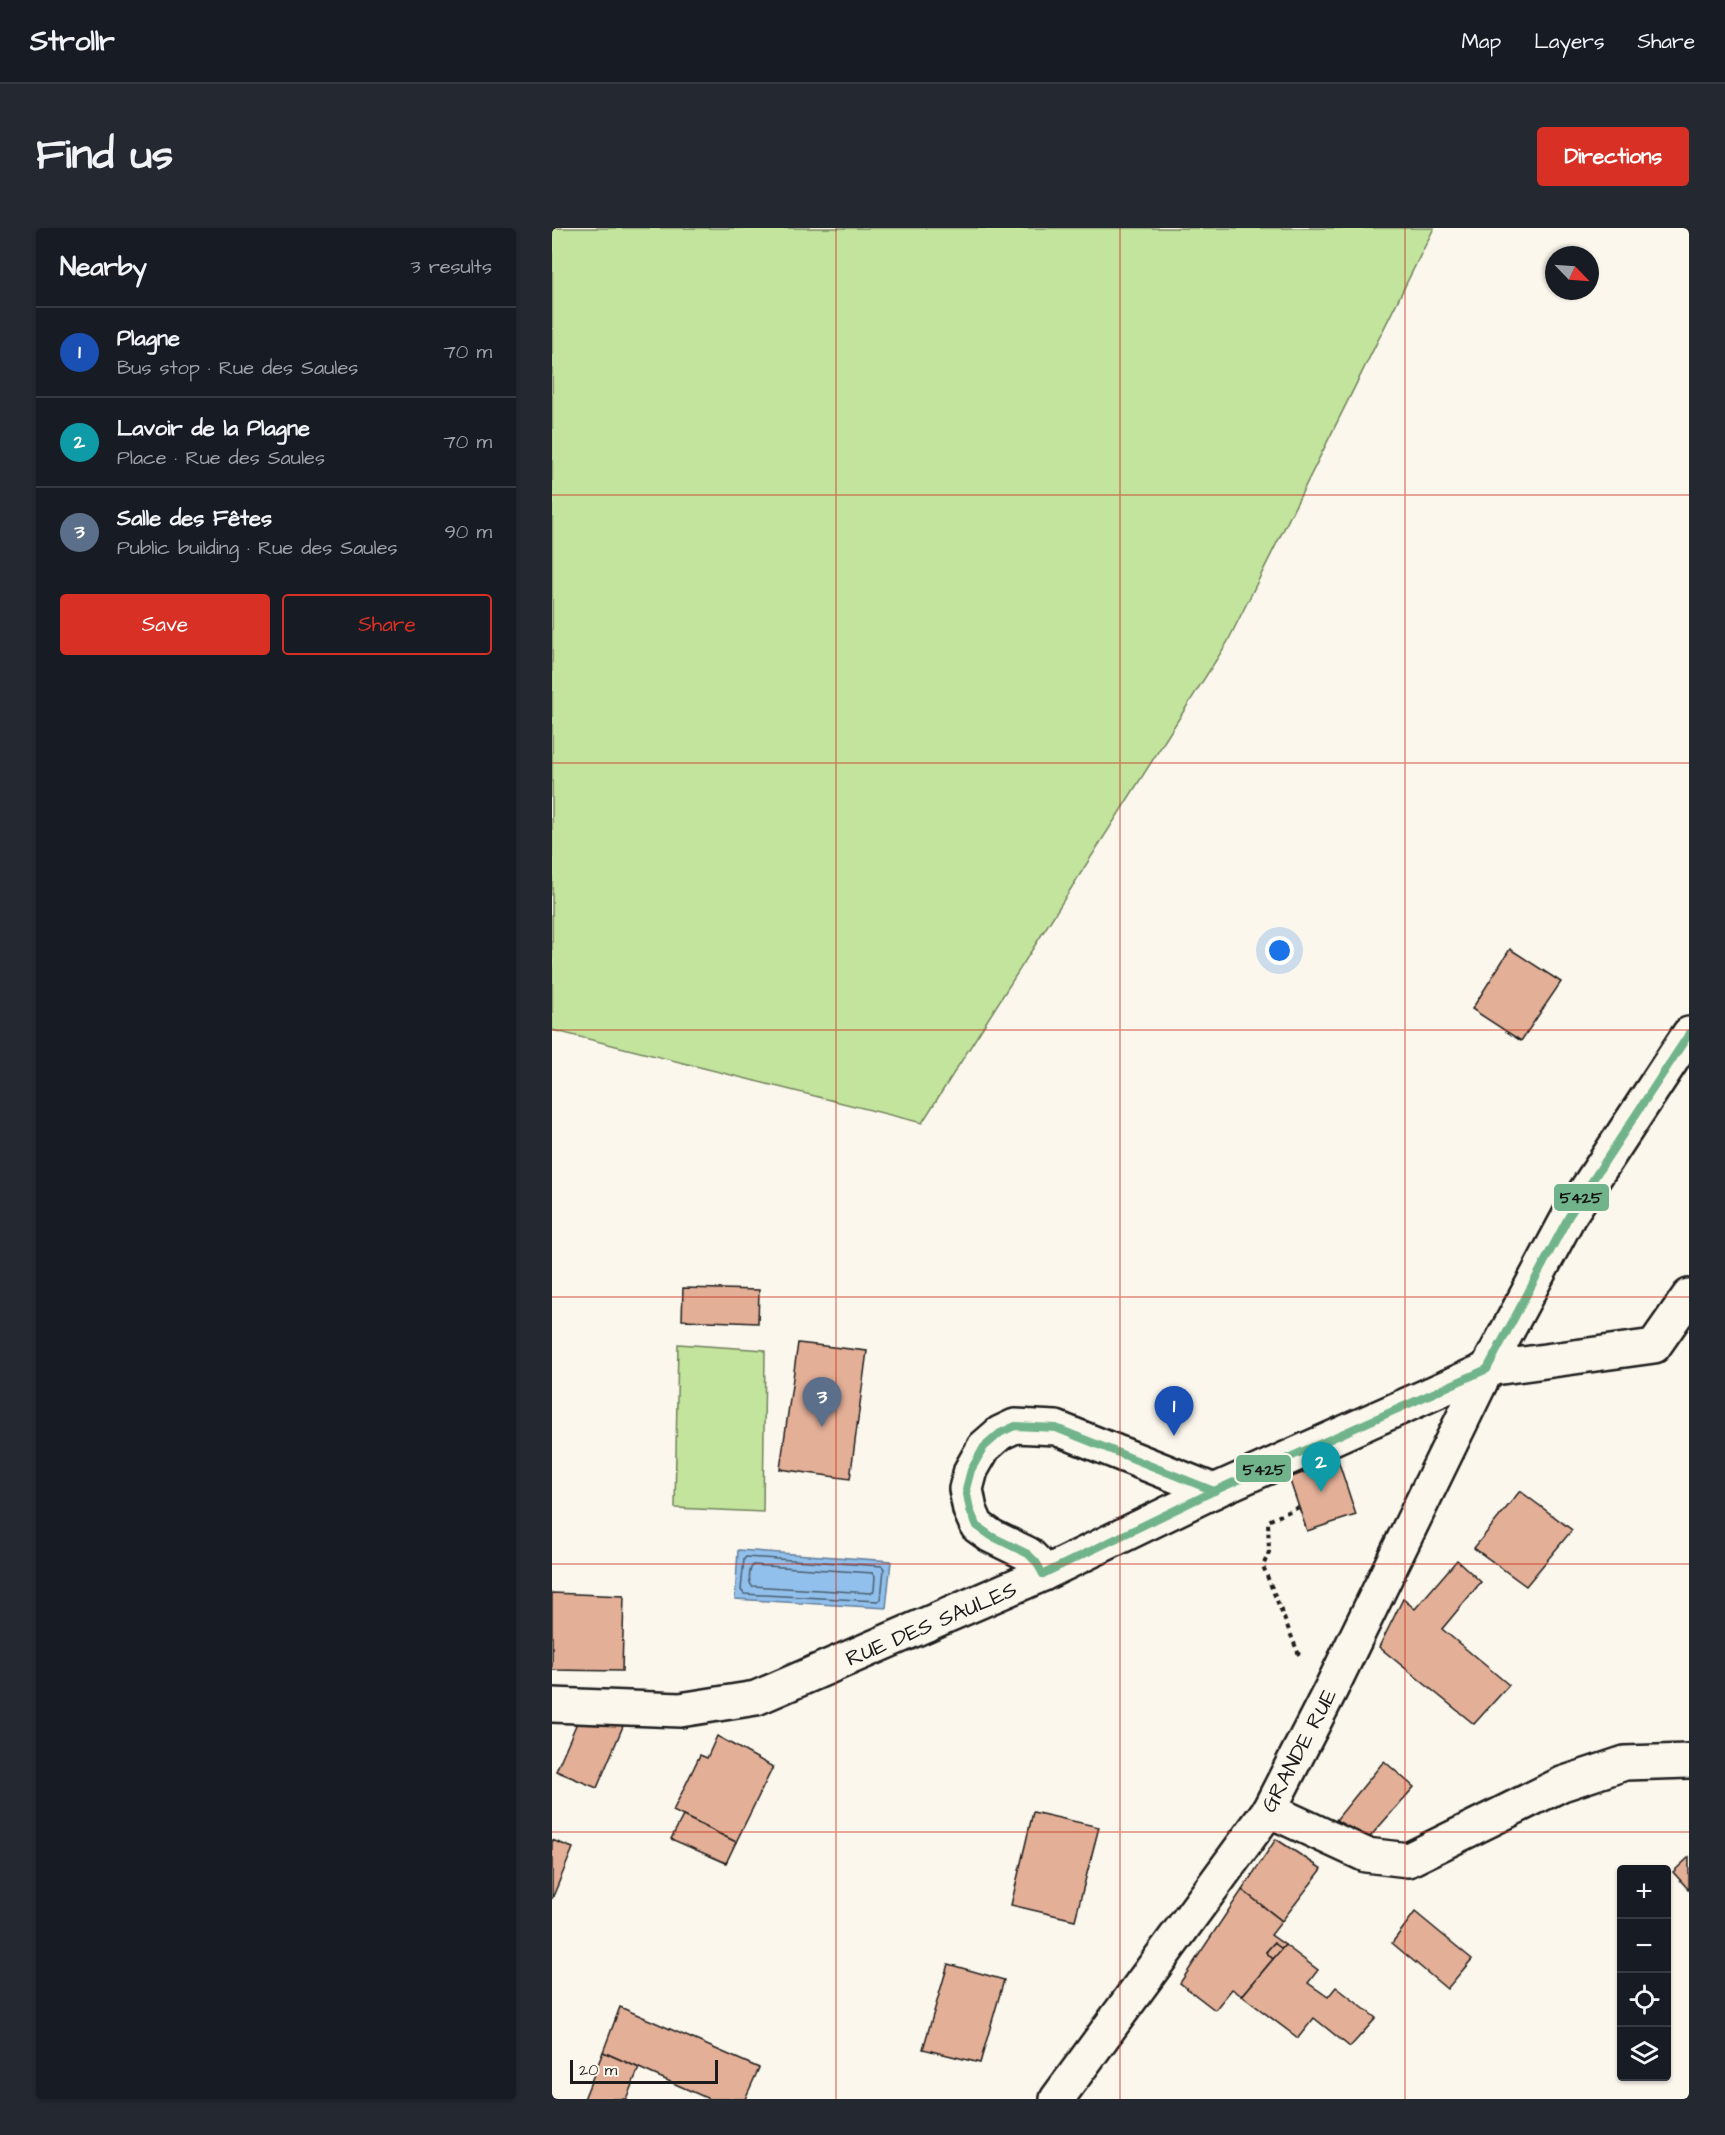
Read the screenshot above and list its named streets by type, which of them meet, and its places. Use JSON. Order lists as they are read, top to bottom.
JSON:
{
  "streets": {
    "street": ["RUE DES SAULES", "GRANDE RUE"]
  },
  "crossings": [
    ["RUE DES SAULES", "GRANDE RUE"]
  ],
  "lines": ["transit line 5425"],
  "scale_bar": "20 m",
  "north": "bottom right",
  "page": {
    "header": "Strollr",
    "nav": ["Map", "Layers", "Share"],
    "title": "Find us",
    "buttons": [
      "Directions",
      ["Save", "Share"]
    ],
    "heading": ["Nearby", "3 results"],
    "list": [
      {
        "mark": "1",
        "name": "Plagne",
        "note": "Bus stop · Rue des Saules",
        "value": "70 m"
      },
      {
        "mark": "2",
        "name": "Lavoir de la Plagne",
        "note": "Place · Rue des Saules",
        "value": "70 m"
      },
      {
        "mark": "3",
        "name": "Salle des Fêtes",
        "note": "Public building · Rue des Saules",
        "value": "90 m"
      }
    ],
    "pins": ["3", "1", "2"],
    "map_buttons": ["+", "−"],
    "scale": "20 m"
  }
}
